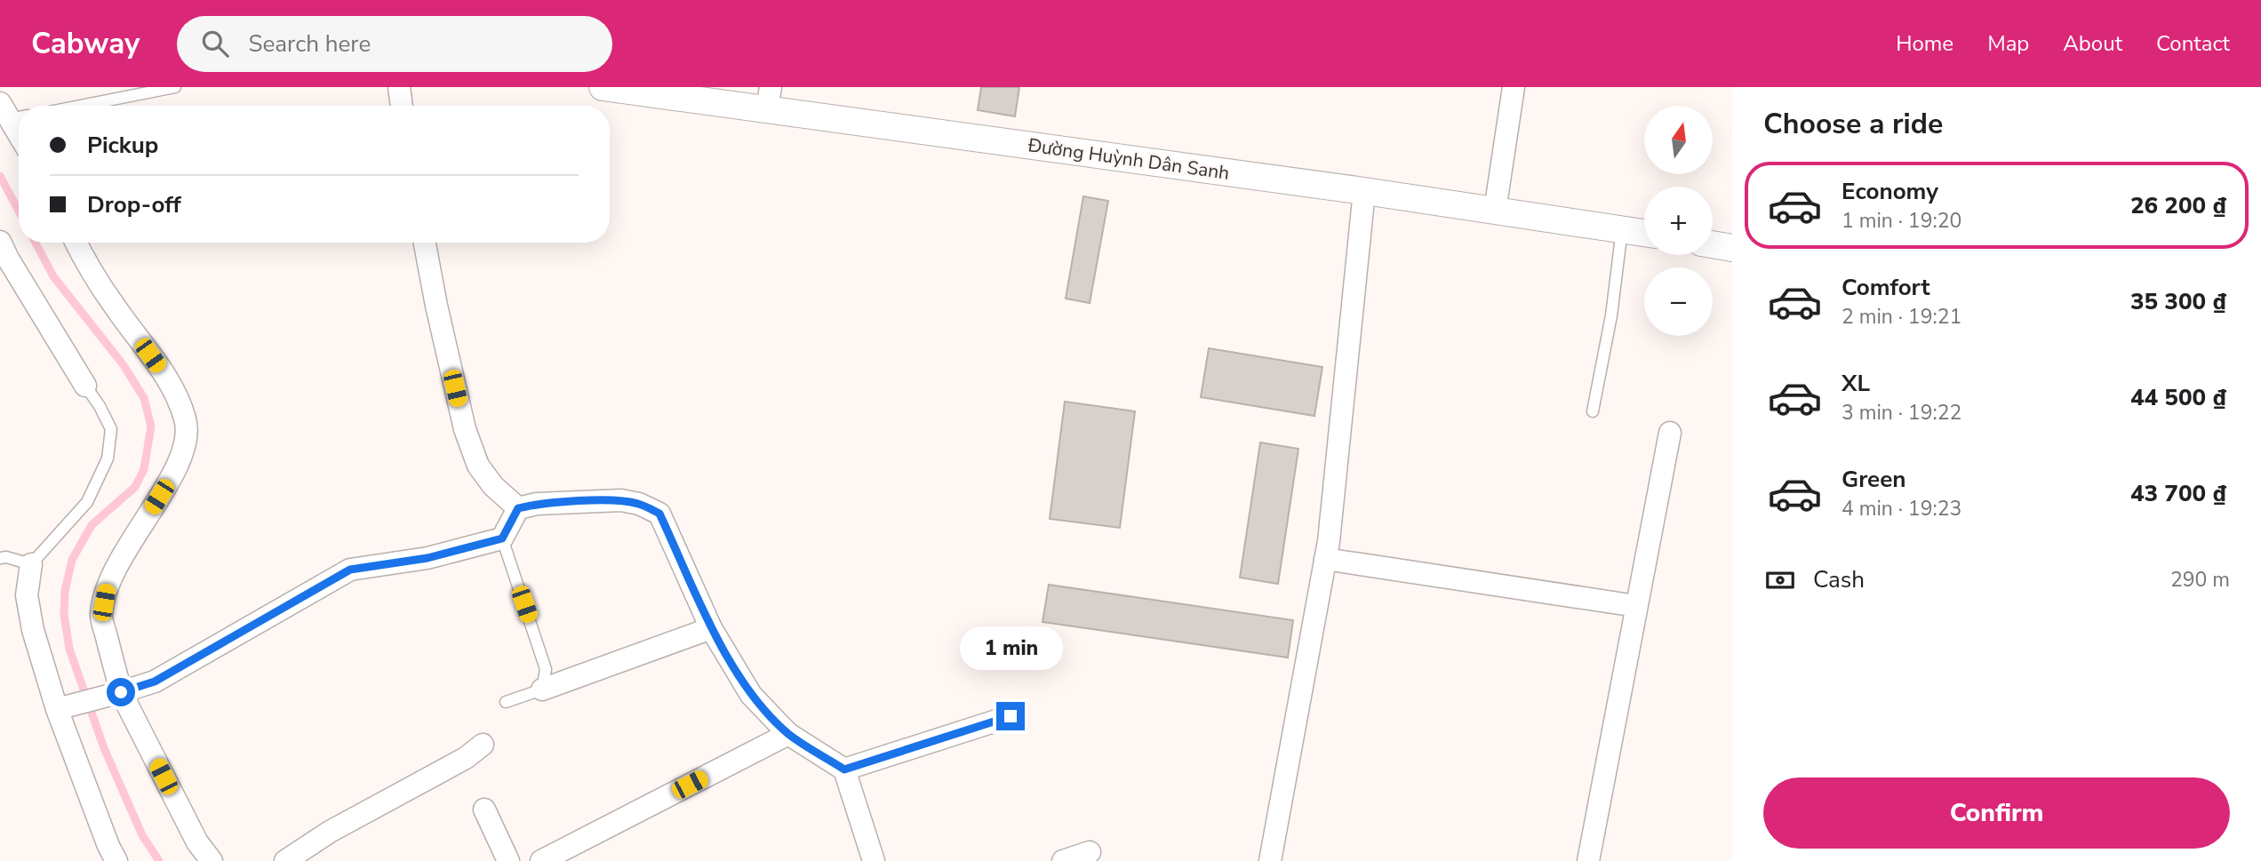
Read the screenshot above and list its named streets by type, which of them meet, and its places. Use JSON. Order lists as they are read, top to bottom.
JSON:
{
  "streets": {
    "street": ["Đường Huỳnh Dân Sanh"]
  },
  "north": "top",
  "page": {
    "header": "Cabway",
    "search": "Search here",
    "nav": [
      "Home",
      "Map",
      "About",
      "Contact"
    ],
    "heading": "Choose a ride",
    "map_buttons": ["+", "−"],
    "banner": ["Pickup", "Drop-off"],
    "list": [
      {
        "name": "Economy",
        "note": "1 min · 19:20",
        "value": "26 200 ₫"
      },
      {
        "name": "Comfort",
        "note": "2 min · 19:21",
        "value": "35 300 ₫"
      },
      {
        "name": "XL",
        "note": "3 min · 19:22",
        "value": "44 500 ₫"
      },
      {
        "name": "Green",
        "note": "4 min · 19:23",
        "value": "43 700 ₫"
      }
    ],
    "pay": ["Cash", "290 m"],
    "bubble": "1 min",
    "buttons": "Confirm"
  }
}
